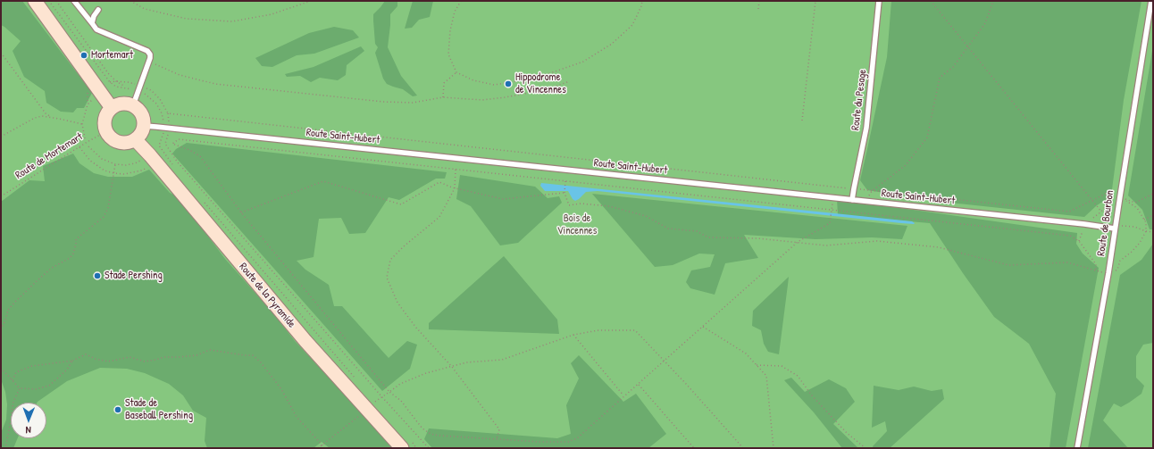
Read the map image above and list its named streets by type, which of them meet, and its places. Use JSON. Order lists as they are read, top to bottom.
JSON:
{
  "streets": {
    "street": ["Route de la Pyramide"],
    "lane": ["Route du Pesage", "Route Saint-Hubert", "Route de Bourbon"],
    "path": ["Route de Mortemart"]
  },
  "crossings": [
    ["Route du Pesage", "Route Saint-Hubert"],
    ["Route Saint-Hubert", "Route de Mortemart"],
    ["Route Saint-Hubert", "Route de Bourbon"],
    ["Route Saint-Hubert", "Route de la Pyramide"],
    ["Route de Mortemart", "Route de la Pyramide"]
  ],
  "parks": ["Bois de Vincennes"],
  "places": [
    "Mortemart",
    "Hippodrome de Vincennes",
    "Stade Pershing",
    "Stade de Baseball Pershing"
  ],
  "north": "bottom"
}
